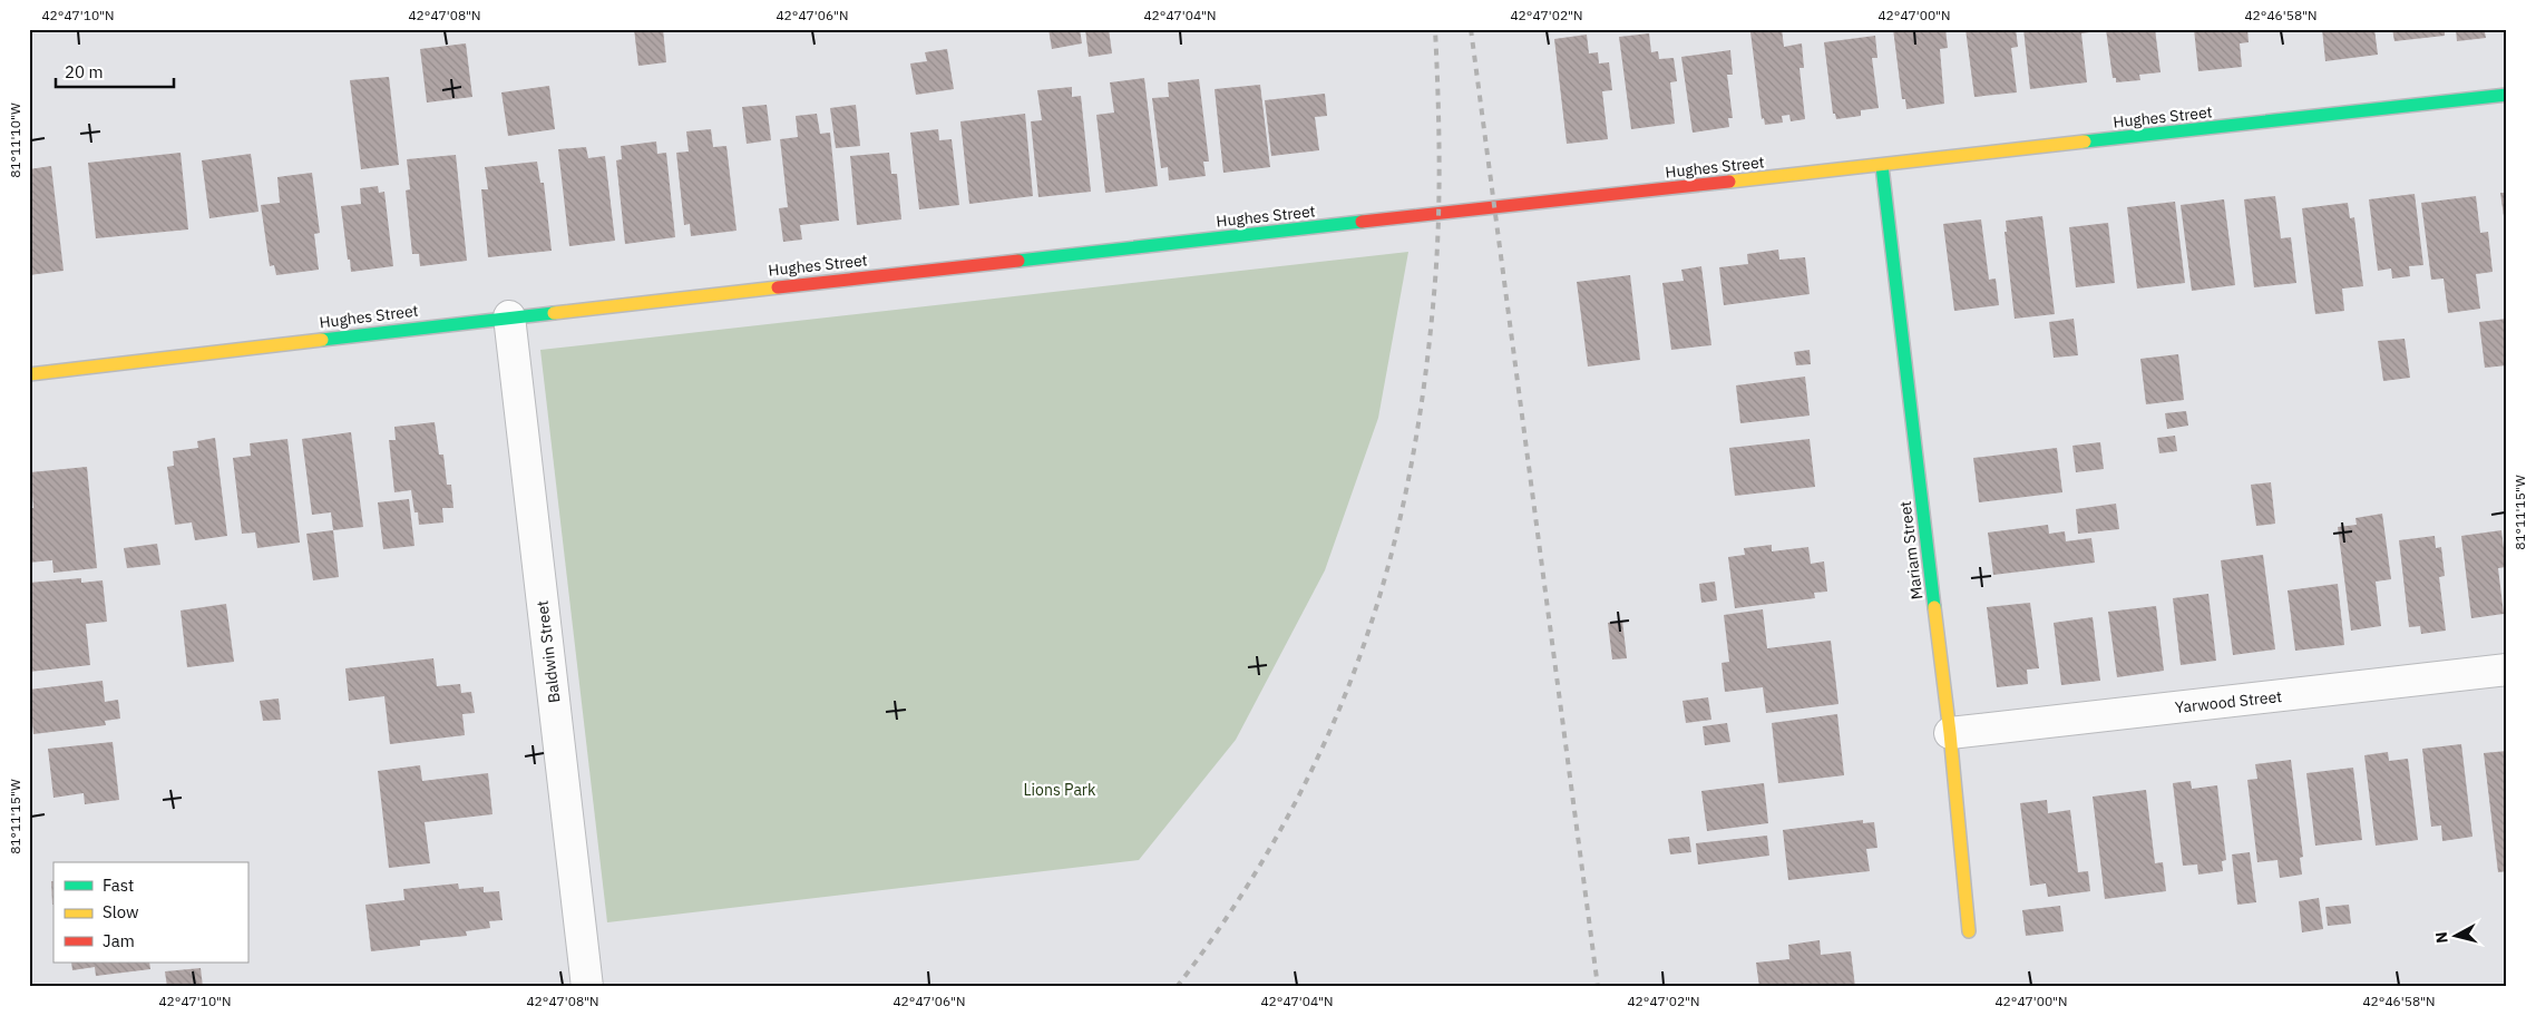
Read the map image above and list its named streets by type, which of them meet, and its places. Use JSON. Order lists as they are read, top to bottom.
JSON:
{
  "streets": {
    "street": [
      "Hughes Street",
      "Mariam Street",
      "Baldwin Street",
      "Yarwood Street"
    ]
  },
  "crossings": [
    ["Hughes Street", "Mariam Street"],
    ["Hughes Street", "Baldwin Street"],
    ["Mariam Street", "Yarwood Street"]
  ],
  "parks": ["Lions Park"],
  "legend": ["Fast", "Slow", "Jam"],
  "scale_bar": "20 m",
  "north": "left",
  "coordinates": [
    "42°47'10\"N",
    "42°47'08\"N",
    "42°47'06\"N",
    "42°47'04\"N",
    "42°47'02\"N",
    "42°47'00\"N",
    "42°46'58\"N",
    "81°11'10\"W",
    "81°11'15\"W"
  ]
}
